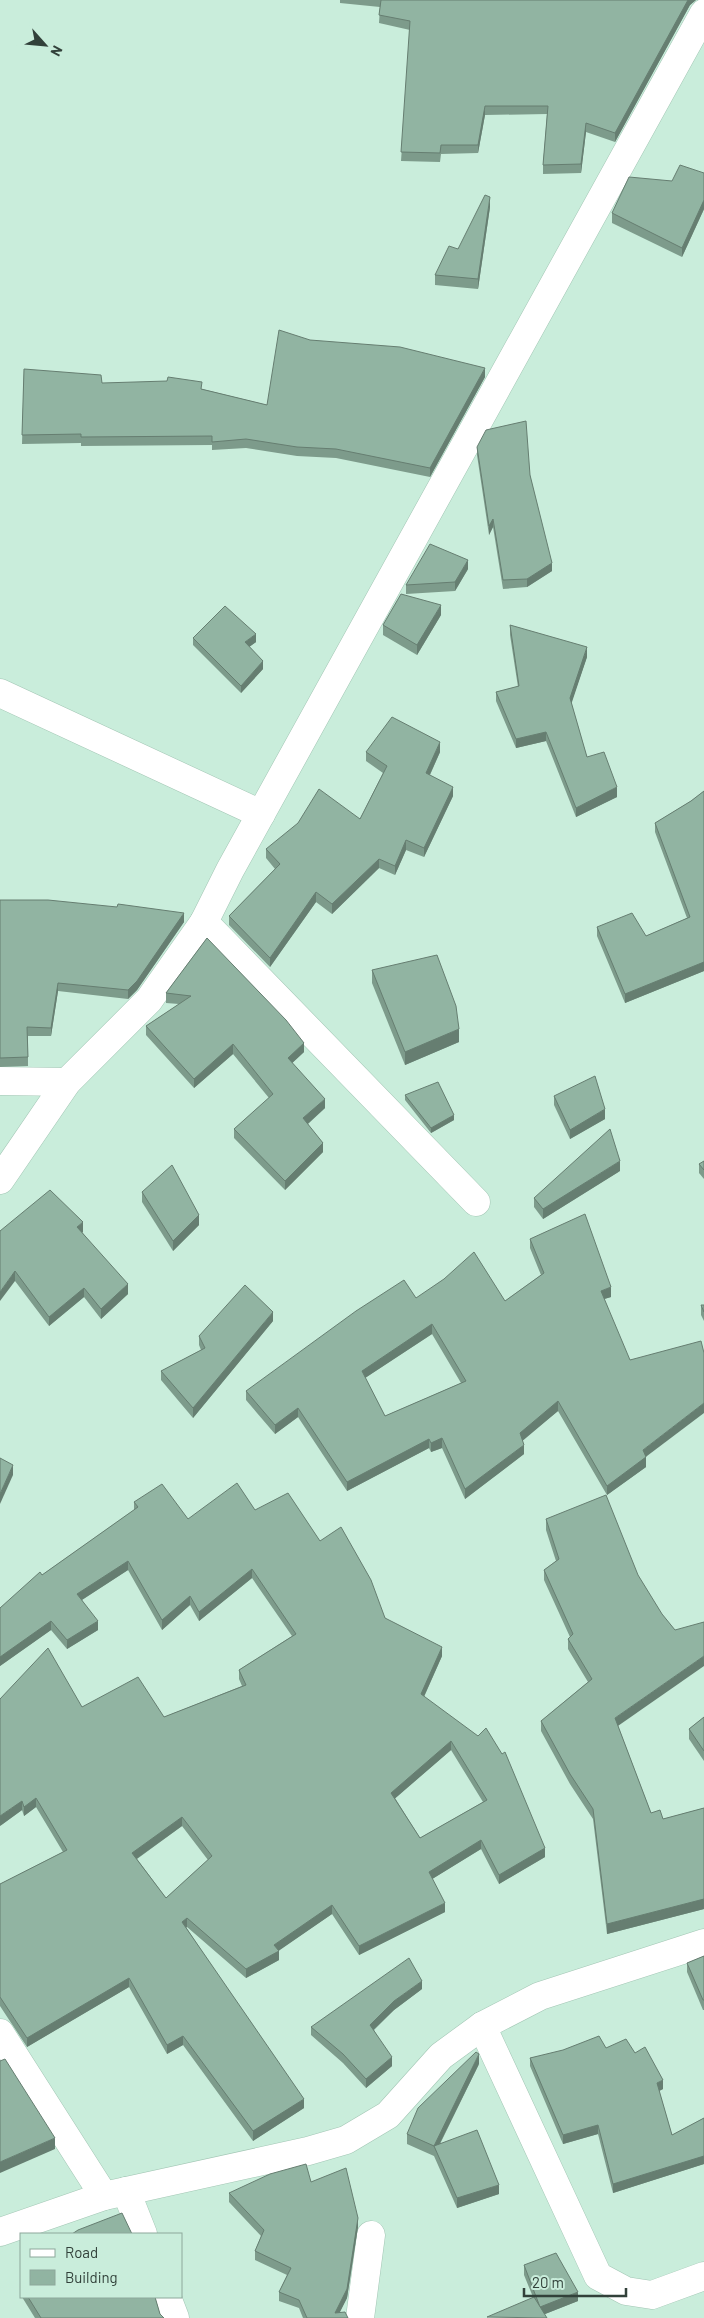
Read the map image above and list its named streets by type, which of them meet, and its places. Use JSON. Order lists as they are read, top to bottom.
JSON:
{
  "legend": ["Road", "Building"],
  "scale_bar": "20 m",
  "north": "bottom right"
}
